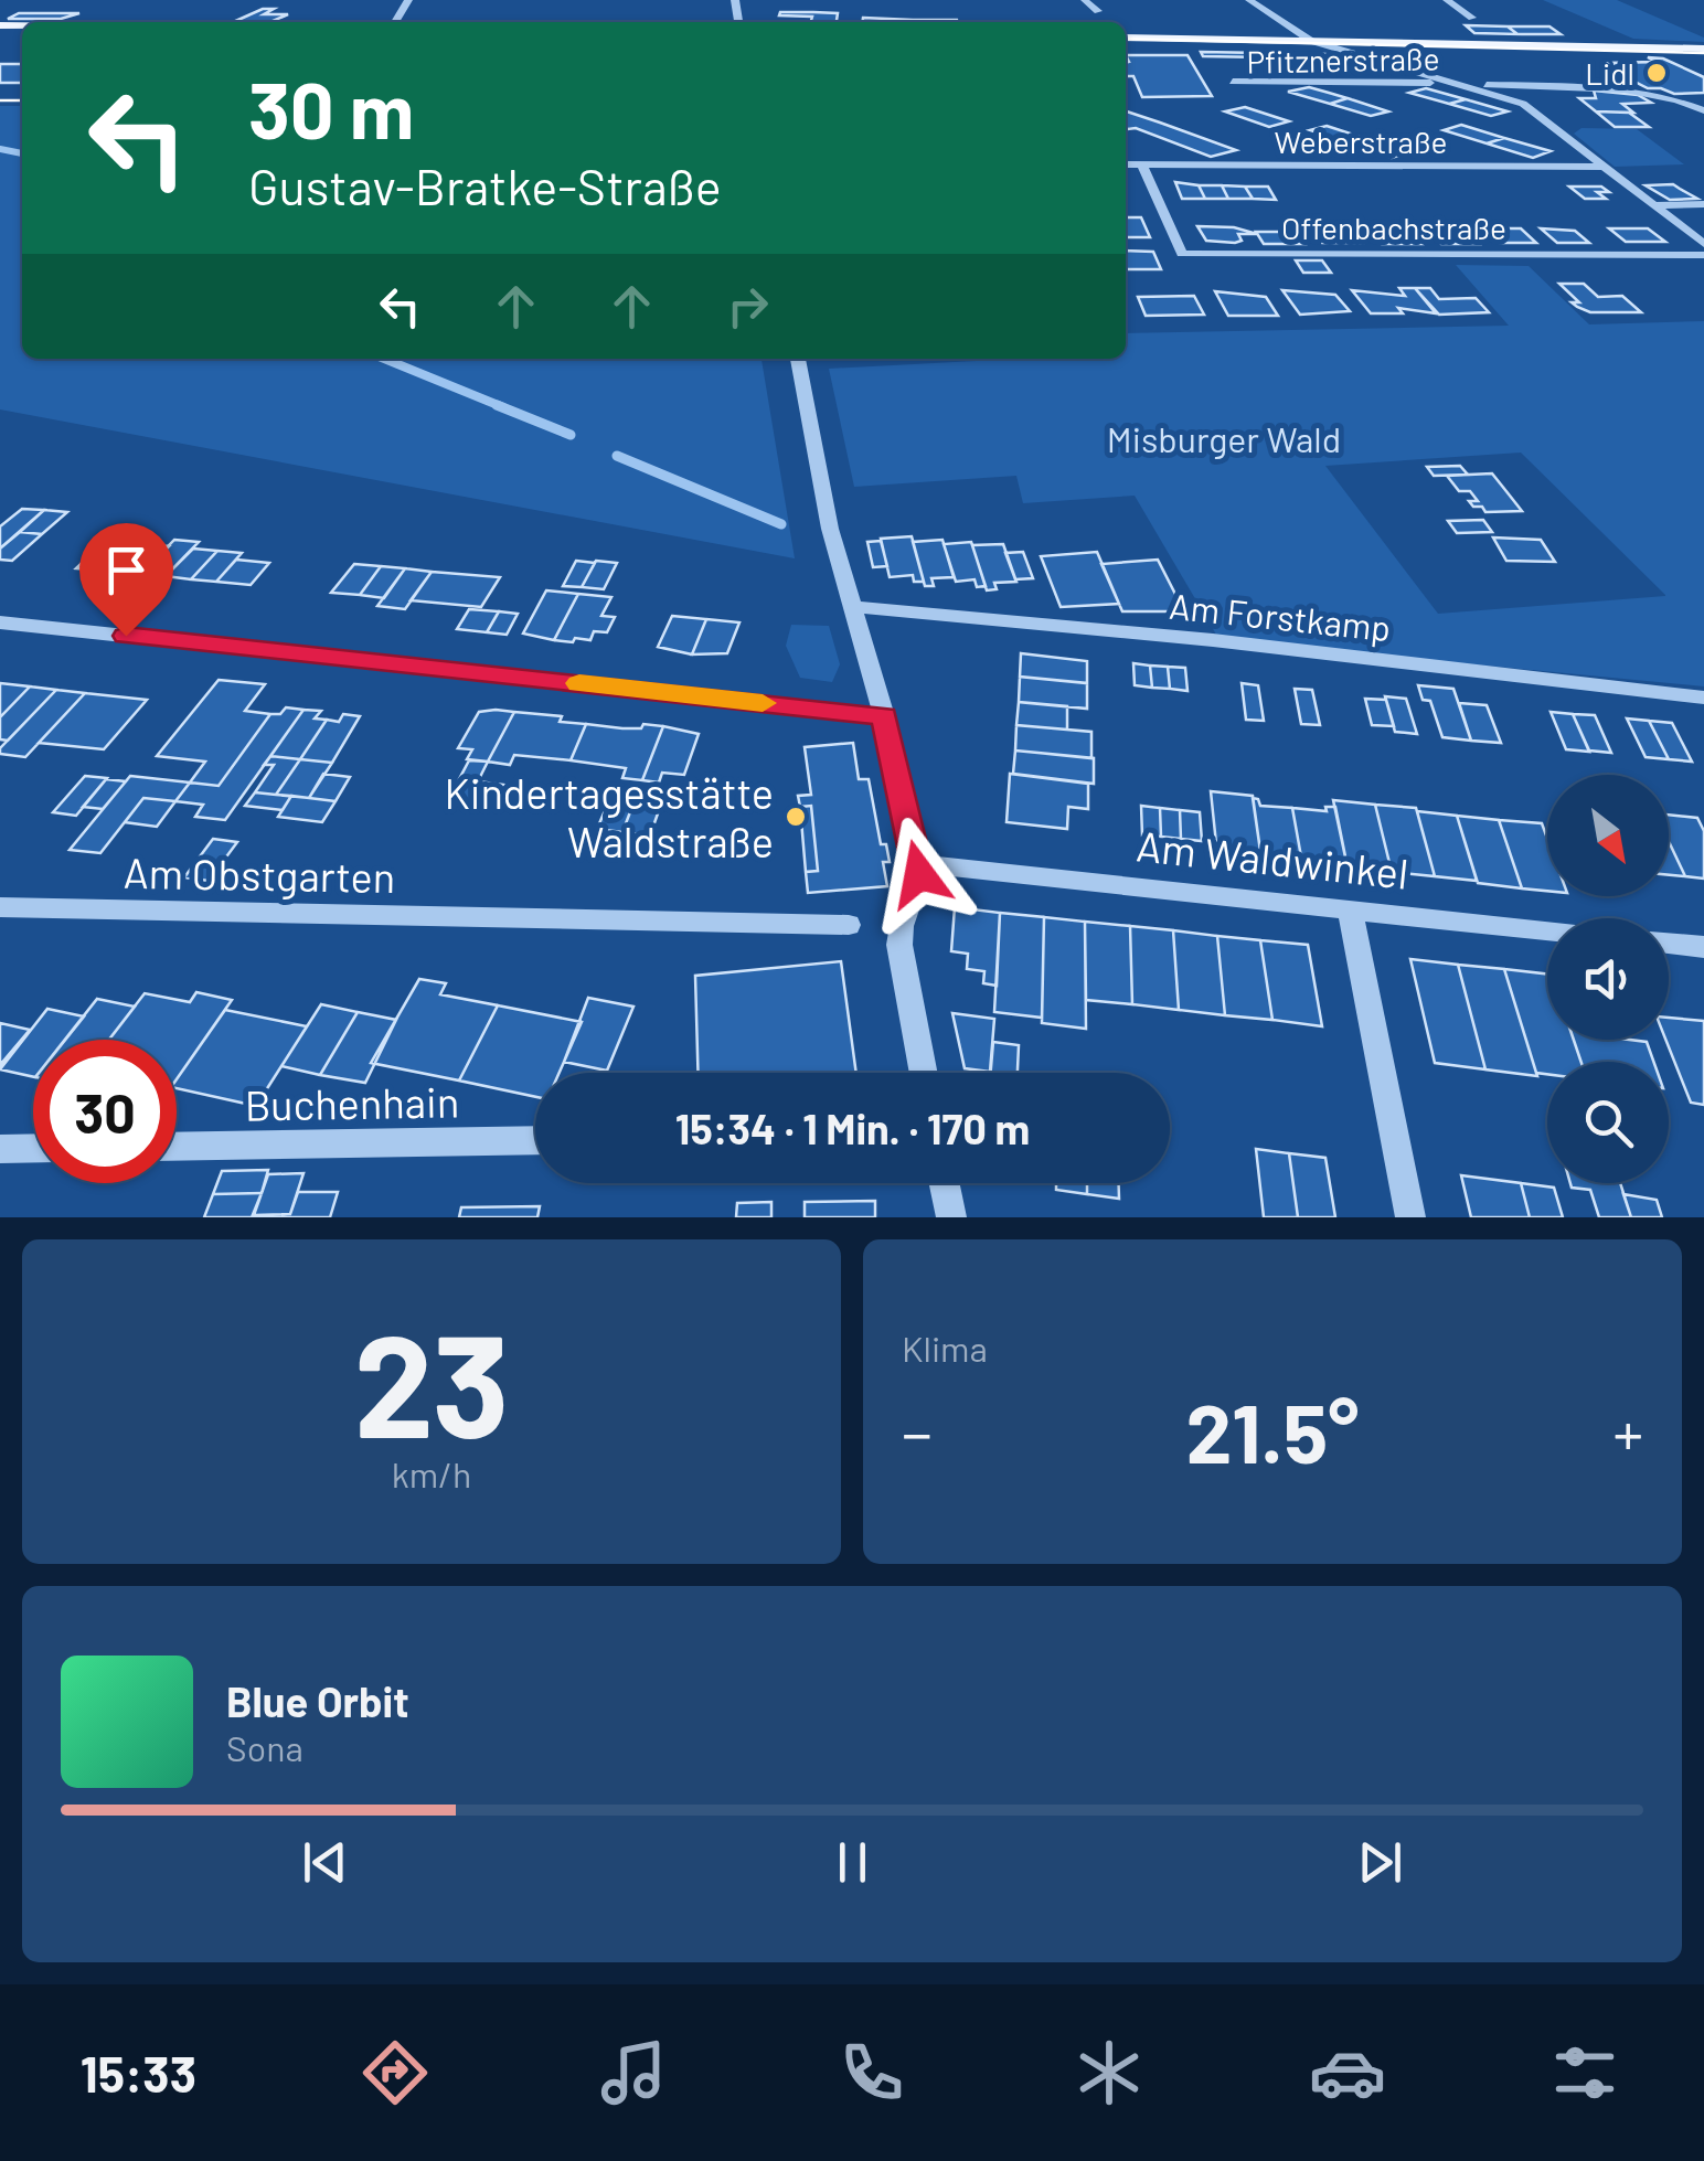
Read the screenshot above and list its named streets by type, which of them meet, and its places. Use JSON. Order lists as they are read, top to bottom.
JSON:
{
  "streets": {
    "street": [
      "Pfitznerstraße",
      "Weberstraße",
      "Offenbachstraße",
      "Am Forstkamp",
      "Am Waldwinkel",
      "Am Obstgarten",
      "Buchenhain"
    ]
  },
  "crossings": [
    ["Weberstraße", "Offenbachstraße"]
  ],
  "parks": ["Misburger Wald"],
  "places": ["Lidl", "Kindertagesstätte Waldstraße"],
  "north": "bottom right",
  "page": {
    "turn": ["30 m", "Gustav-Bratke-Straße"],
    "limit": "30",
    "trip": "15:34 · 1 Min. · 170 m",
    "tile": [
      ["23", "km/h"],
      "Klima"
    ],
    "heat": ["−", "21.5°", "+"],
    "song": ["Blue Orbit", "Sona"],
    "tabs": "15:33"
  }
}
